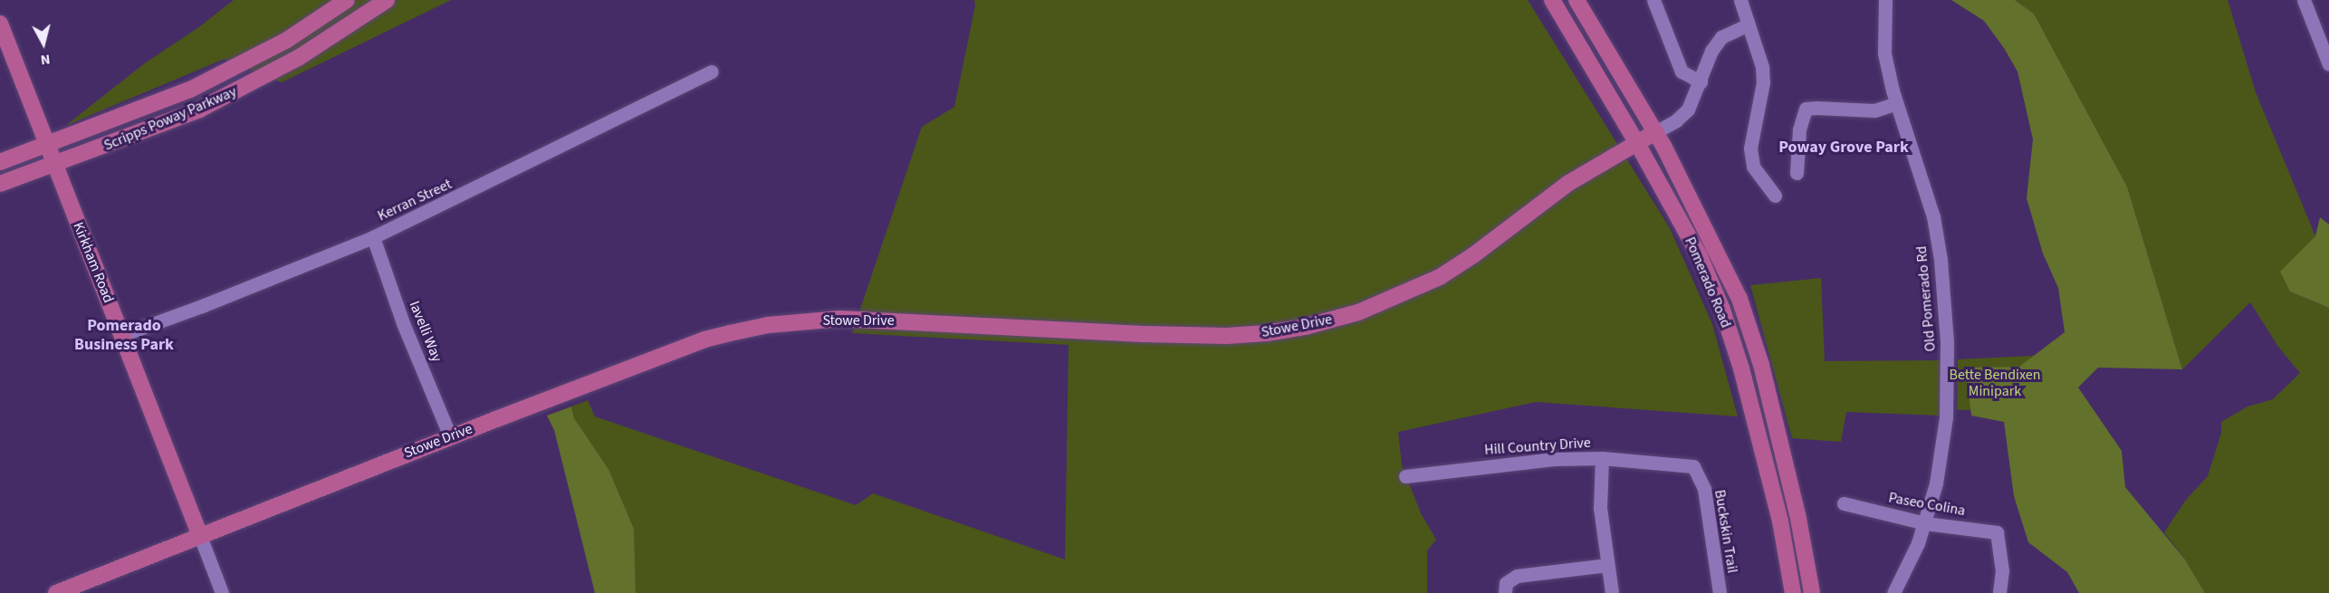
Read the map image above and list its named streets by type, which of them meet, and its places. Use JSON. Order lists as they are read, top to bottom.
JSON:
{
  "streets": {
    "main road": [
      "Scripps Poway Parkway",
      "Kirkham Road",
      "Pomerado Road",
      "Stowe Drive"
    ],
    "street": [
      "Kerran Street",
      "Old Pomerado Rd",
      "Iavelli Way",
      "Hill Country Drive",
      "Paseo Colina",
      "Buckskin Trail"
    ]
  },
  "crossings": [
    ["Scripps Poway Parkway", "Kirkham Road"],
    ["Kerran Street", "Kirkham Road"],
    ["Kerran Street", "Iavelli Way"],
    ["Kirkham Road", "Stowe Drive"],
    ["Pomerado Road", "Stowe Drive"],
    ["Old Pomerado Rd", "Paseo Colina"],
    ["Stowe Drive", "Iavelli Way"],
    ["Hill Country Drive", "Buckskin Trail"]
  ],
  "districts": ["Poway Grove Park", "Pomerado Business Park"],
  "parks": ["Bette Bendixen Minipark"],
  "north": "bottom"
}
